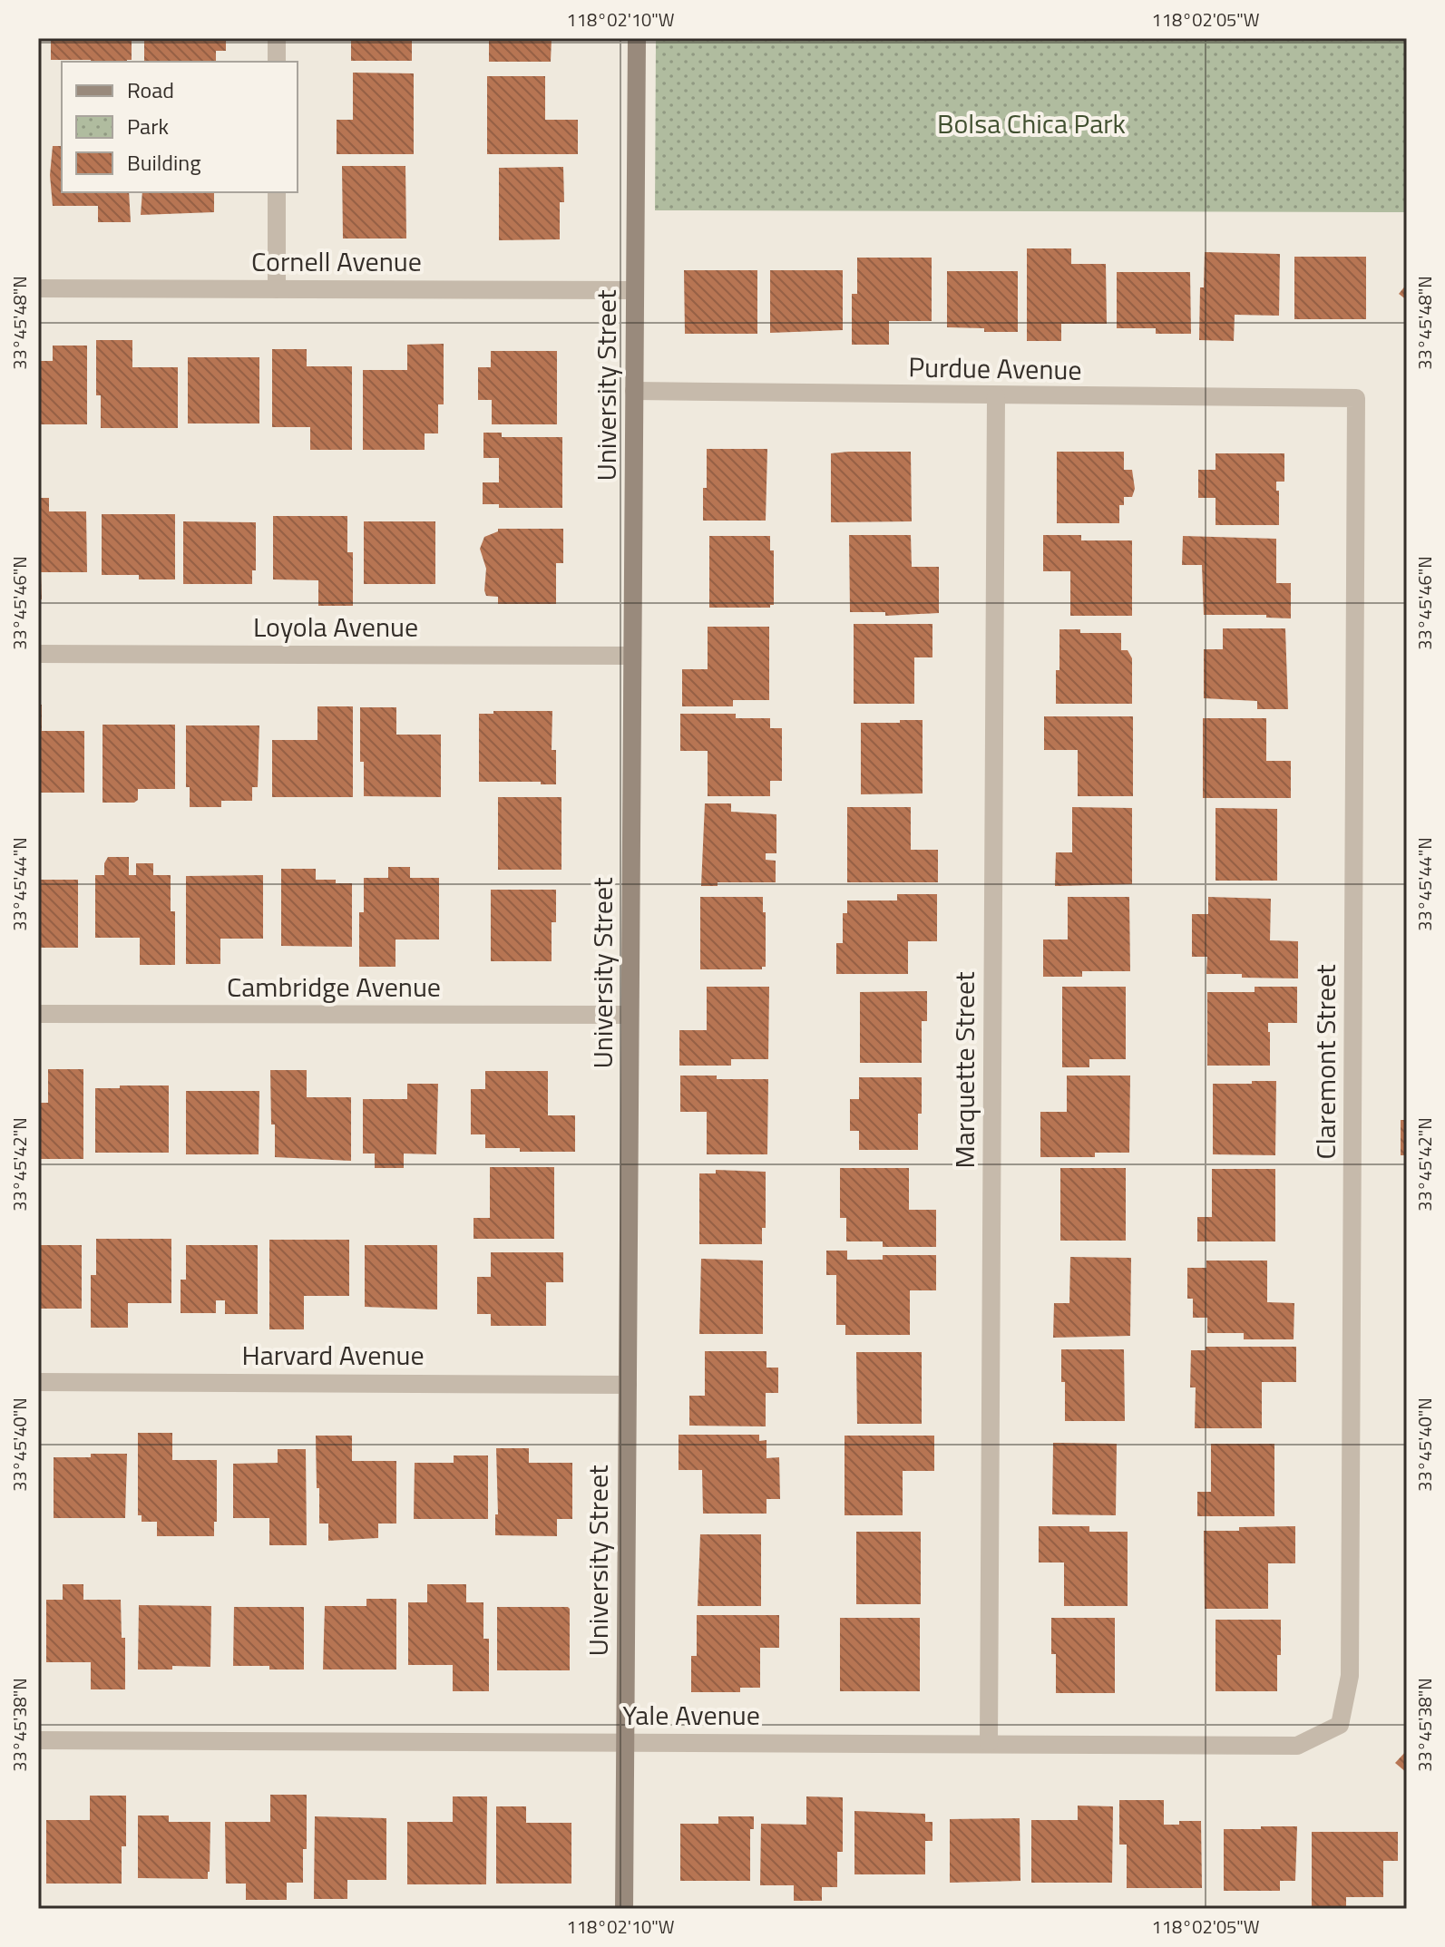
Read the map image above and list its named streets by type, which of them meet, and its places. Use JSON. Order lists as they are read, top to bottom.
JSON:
{
  "streets": {
    "street": [
      "Cornell Avenue",
      "Purdue Avenue",
      "University Street",
      "Loyola Avenue",
      "Cambridge Avenue",
      "Claremont Street",
      "Marquette Street",
      "Harvard Avenue",
      "Yale Avenue"
    ]
  },
  "crossings": [
    ["Cornell Avenue", "University Street"],
    ["Purdue Avenue", "University Street"],
    ["Purdue Avenue", "Claremont Street"],
    ["Purdue Avenue", "Marquette Street"],
    ["University Street", "Loyola Avenue"],
    ["University Street", "Cambridge Avenue"],
    ["University Street", "Harvard Avenue"],
    ["University Street", "Yale Avenue"],
    ["Claremont Street", "Yale Avenue"],
    ["Marquette Street", "Yale Avenue"]
  ],
  "parks": ["Bolsa Chica Park"],
  "legend": ["Road", "Park", "Building"],
  "coordinates": [
    "118°02'10\"W",
    "118°02'05\"W",
    "33°45'48\"N",
    "33°45'46\"N",
    "33°45'44\"N",
    "33°45'42\"N",
    "33°45'40\"N",
    "33°45'38\"N"
  ]
}
